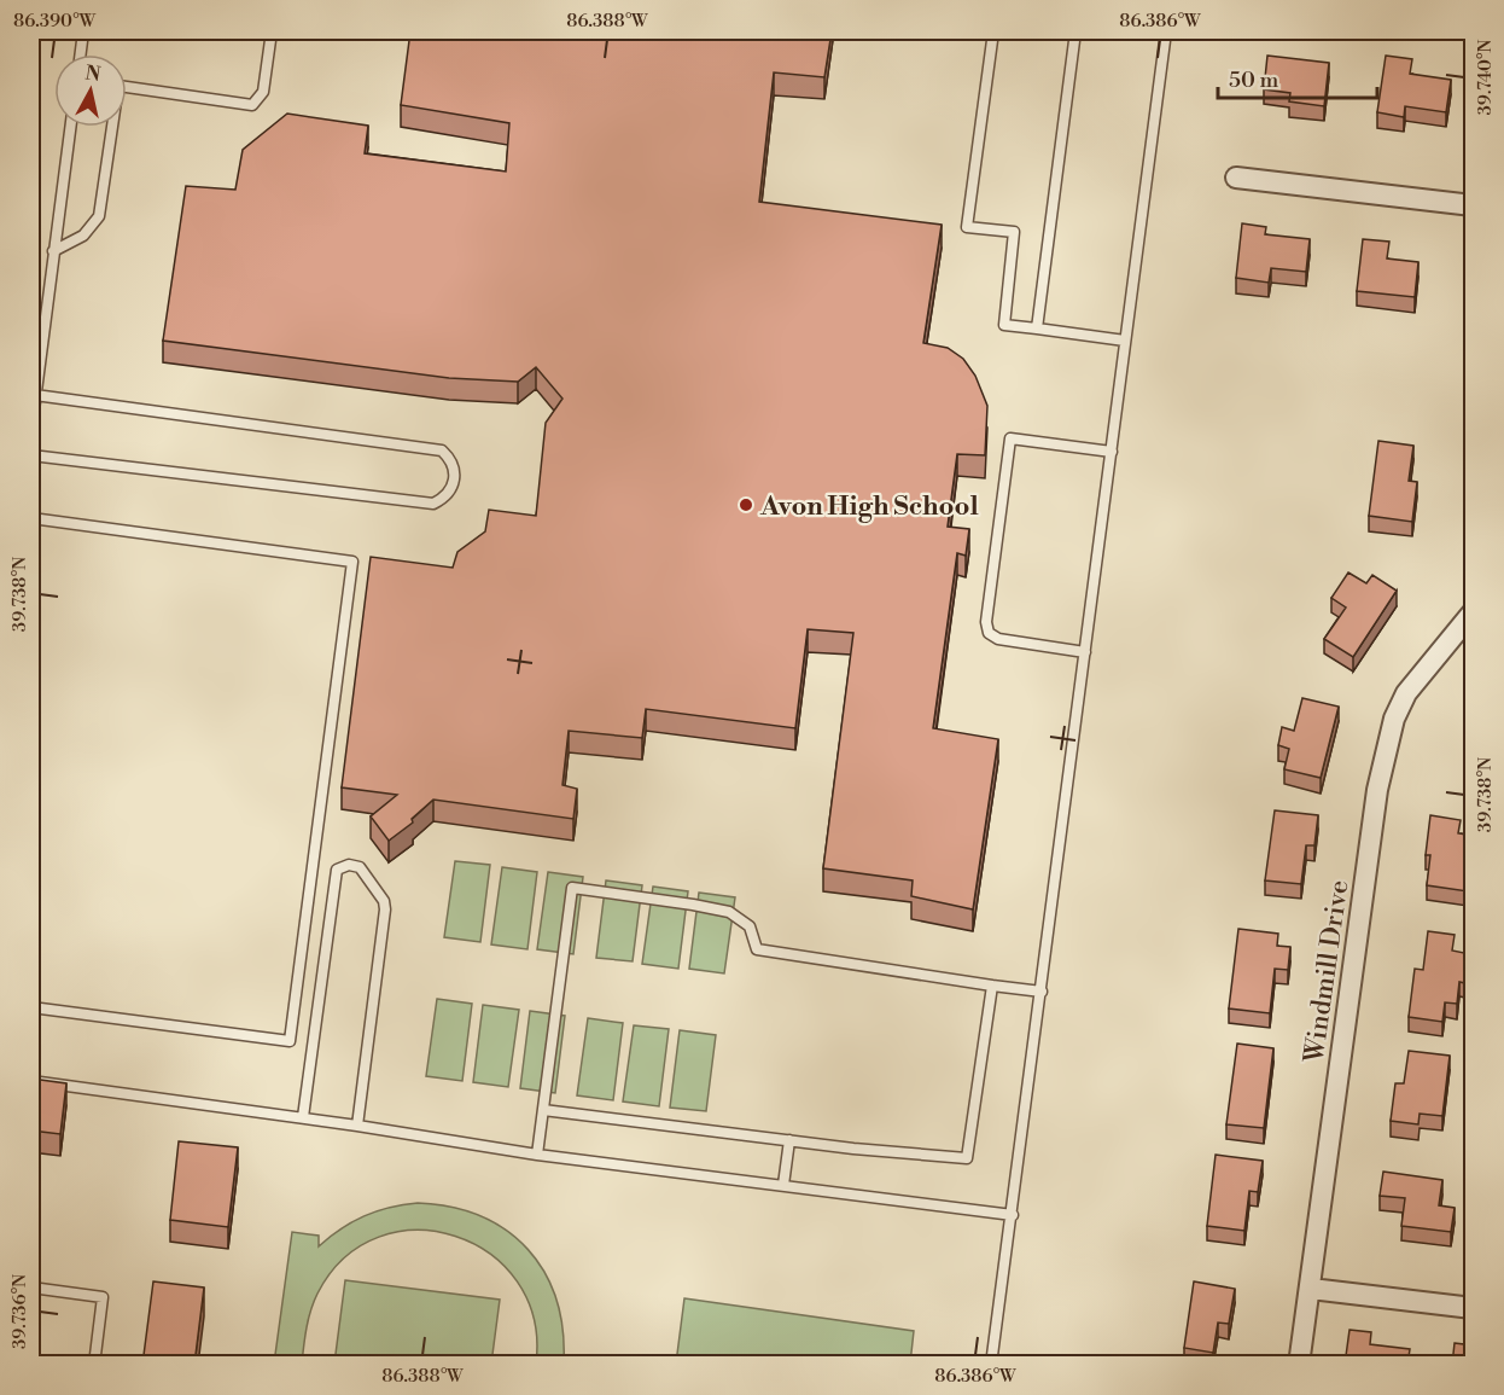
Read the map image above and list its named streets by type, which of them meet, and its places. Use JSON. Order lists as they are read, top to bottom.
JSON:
{
  "streets": {
    "street": ["Windmill Drive"]
  },
  "places": ["Avon High School"],
  "scale_bar": "50 m",
  "north": "top",
  "coordinates": [
    "86.390°W",
    "86.388°W",
    "86.386°W",
    "39.740°N",
    "39.738°N",
    "39.736°N"
  ]
}
